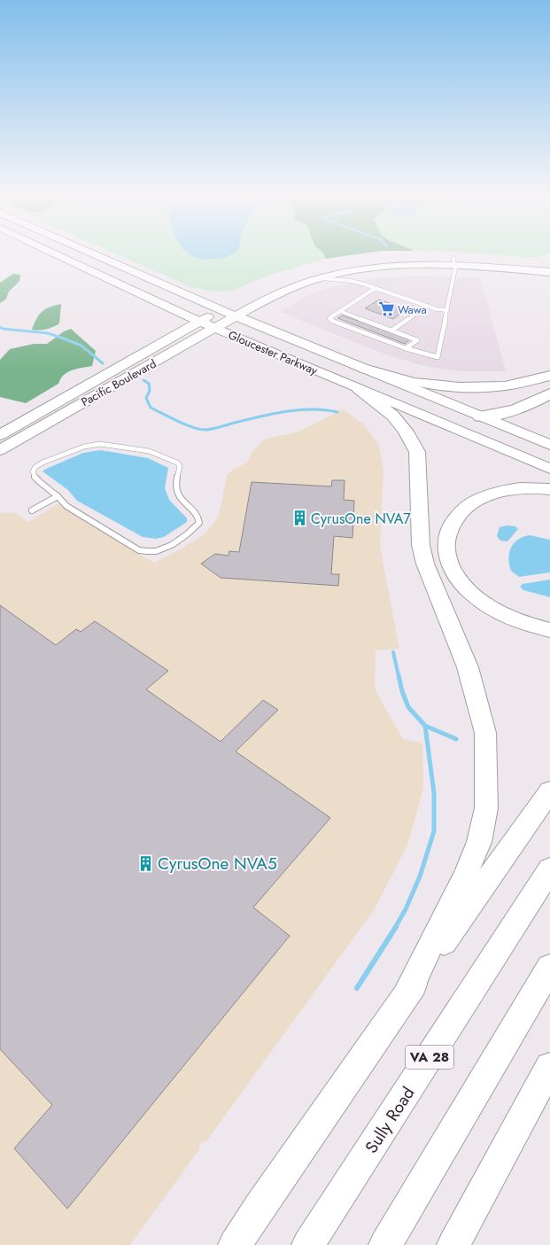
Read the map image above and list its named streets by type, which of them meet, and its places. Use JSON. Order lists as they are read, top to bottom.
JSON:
{
  "streets": {
    "highway": ["VA 28", "Sully Road"],
    "main road": ["Gloucester Parkway", "Pacific Boulevard"]
  },
  "crossings": [
    ["Gloucester Parkway", "Pacific Boulevard"]
  ],
  "places": {
    "supermarket": ["Wawa"],
    "building": ["CyrusOne NVA7", "CyrusOne NVA5"]
  }
}
